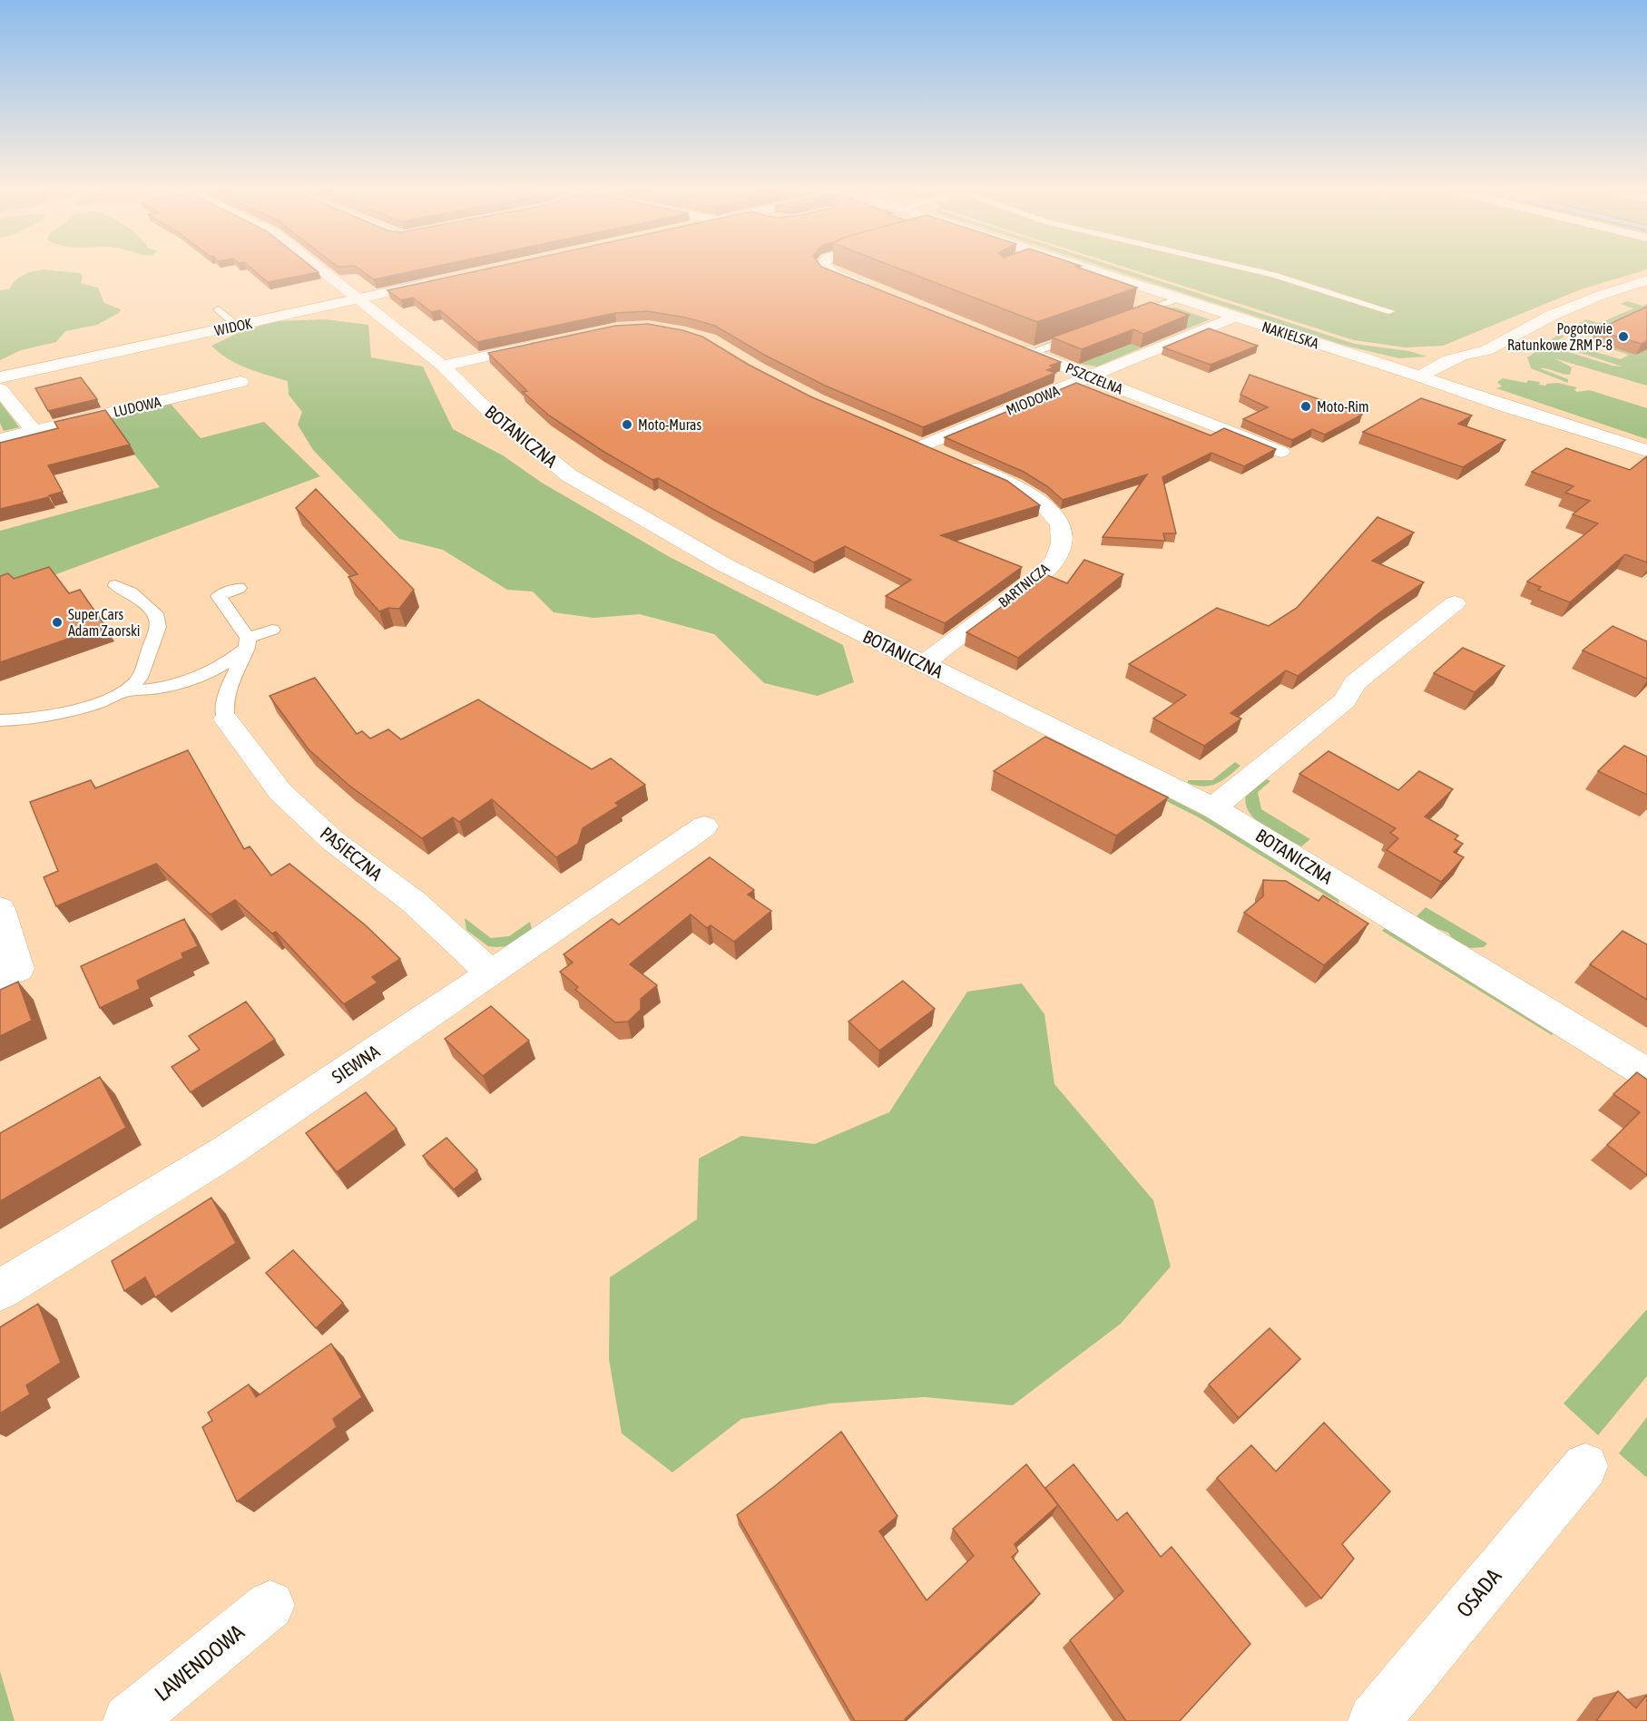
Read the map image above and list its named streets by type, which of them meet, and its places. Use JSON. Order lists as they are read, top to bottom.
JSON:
{
  "streets": {
    "street": [
      "WIDOK",
      "NAKIELSKA",
      "PSZCZELNA",
      "MIODOWA",
      "LUDOWA",
      "BOTANICZNA",
      "BARTNICZA",
      "PASIECZNA",
      "SIEWNA",
      "OSADA",
      "LAWENDOWA"
    ]
  },
  "crossings": [
    ["WIDOK", "BOTANICZNA"],
    ["NAKIELSKA", "MIODOWA"],
    ["PSZCZELNA", "MIODOWA"],
    ["MIODOWA", "BARTNICZA"],
    ["BOTANICZNA", "BARTNICZA"],
    ["PASIECZNA", "SIEWNA"]
  ],
  "places": [
    "Pogotowie Ratunkowe ZRM P-8",
    "Moto-Rim",
    "Moto-Muras",
    "Super Cars Adam Zaorski"
  ]
}
